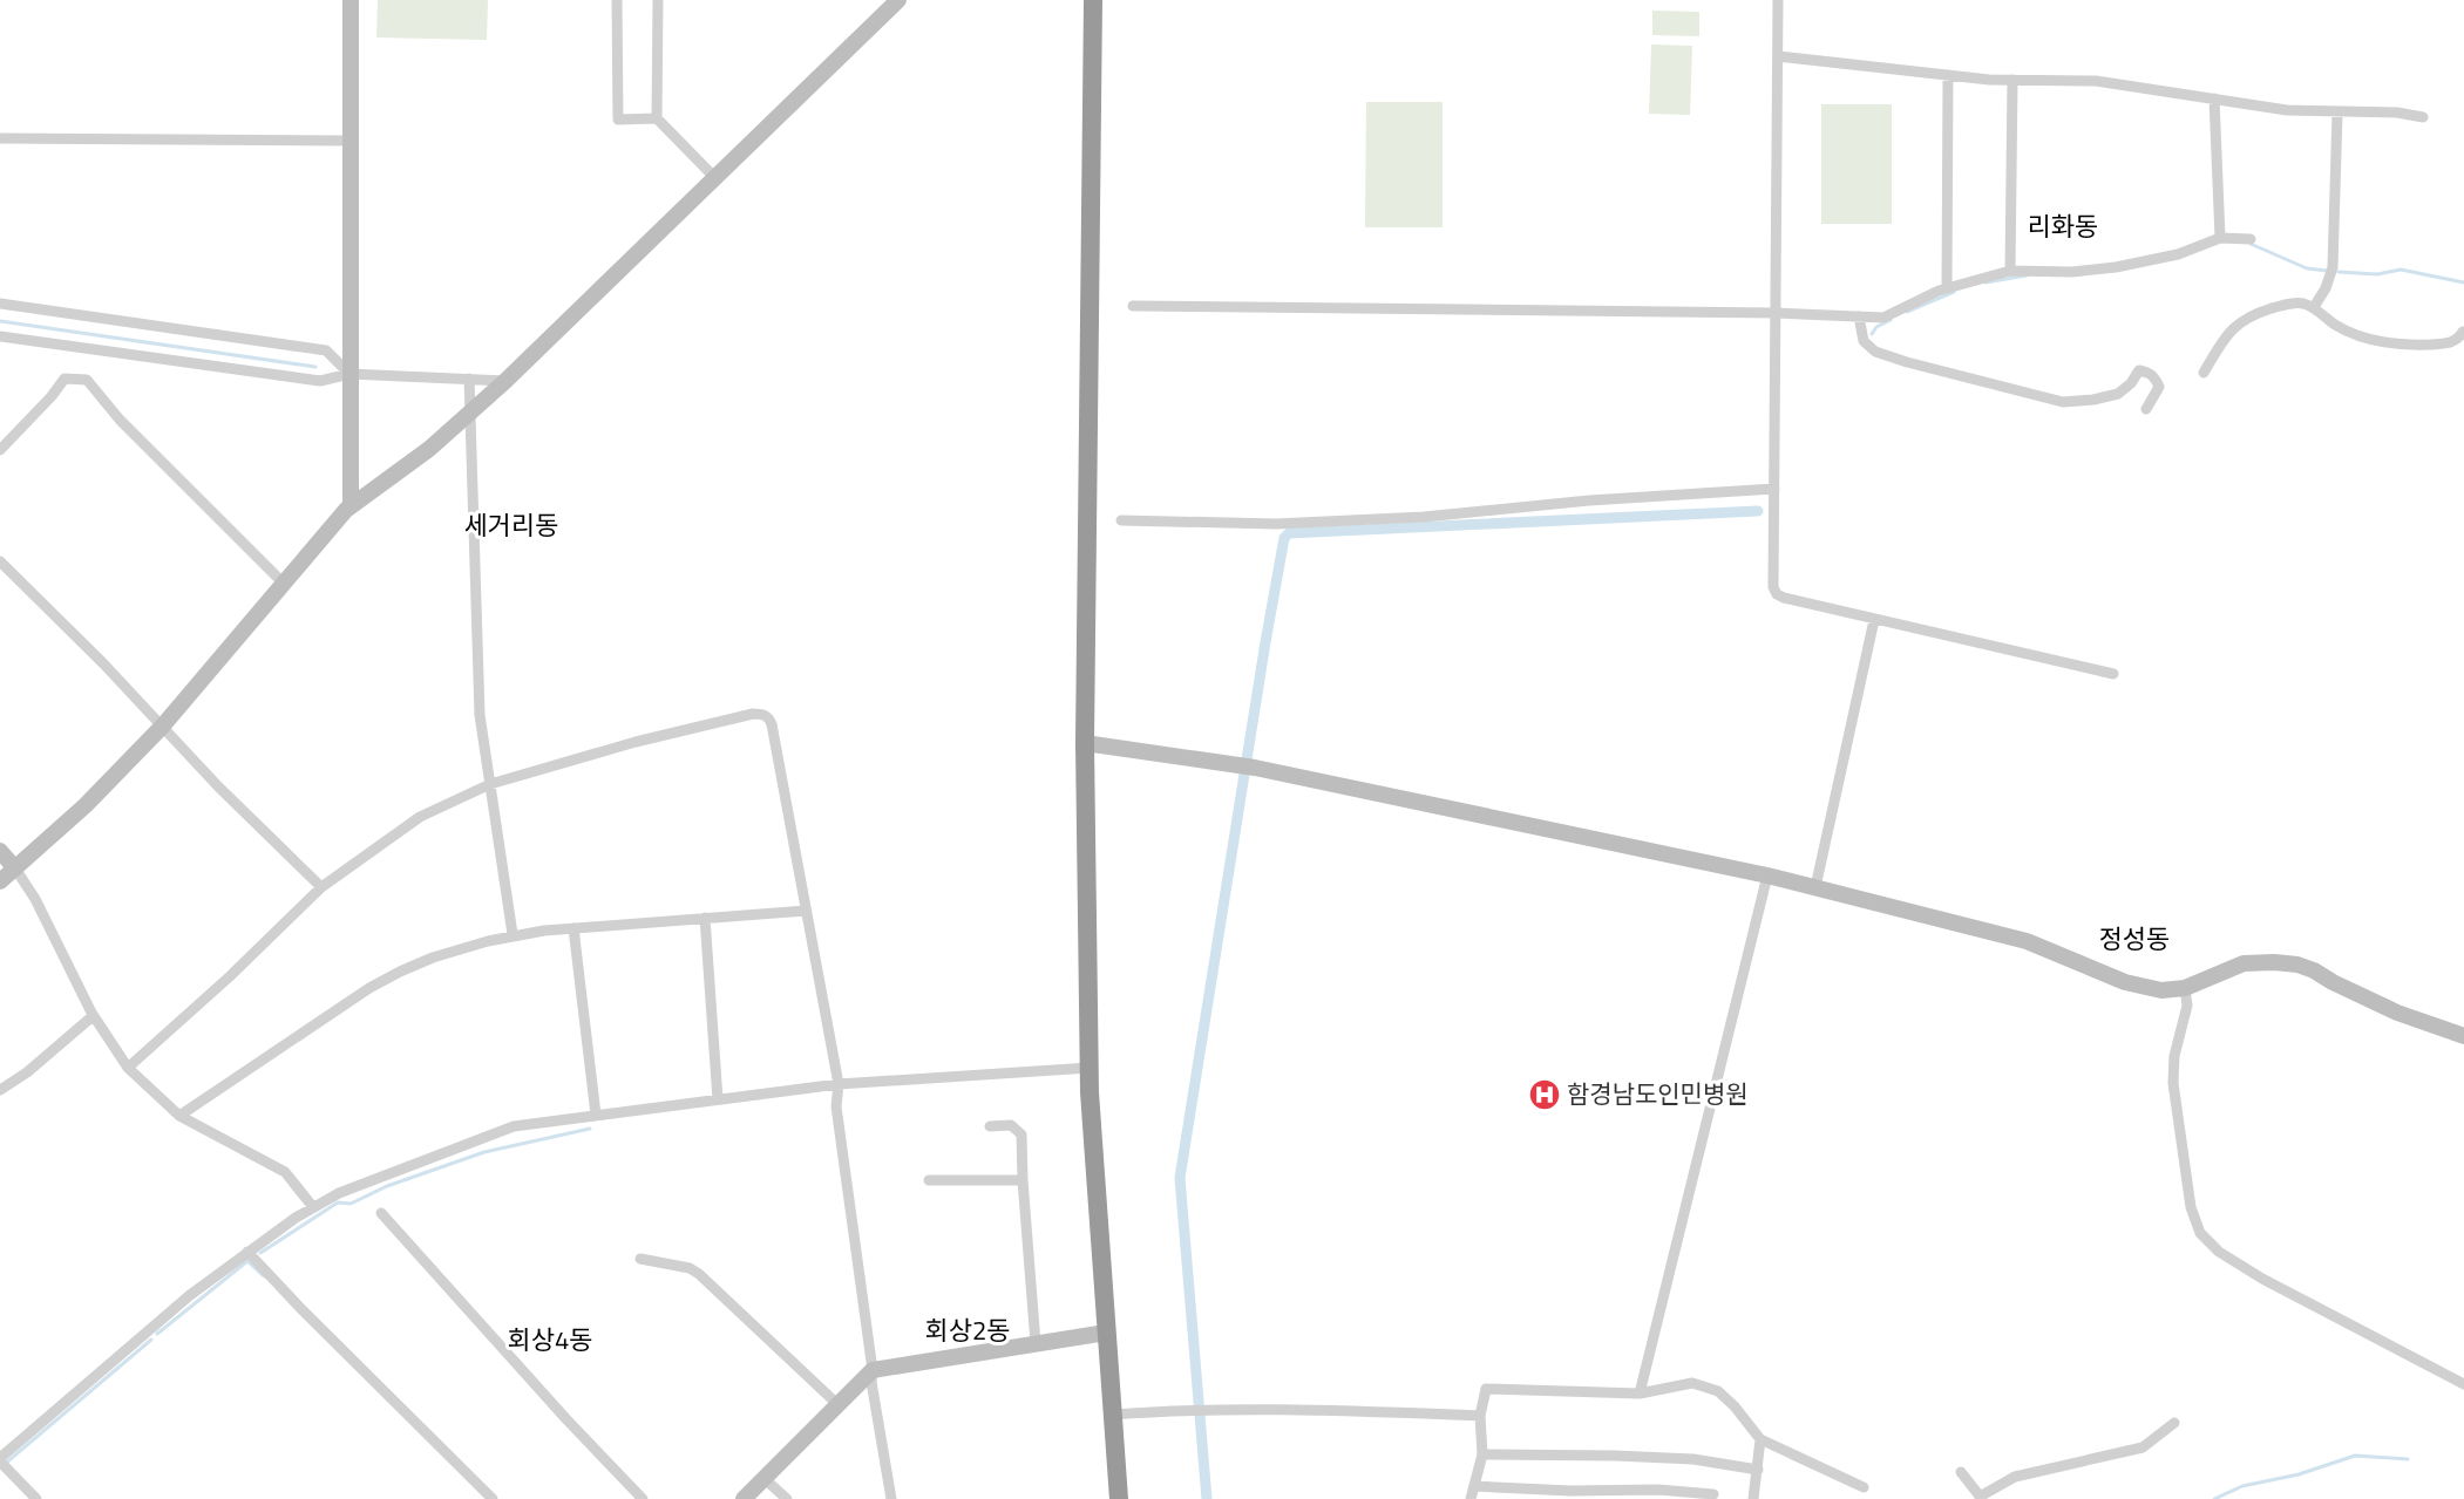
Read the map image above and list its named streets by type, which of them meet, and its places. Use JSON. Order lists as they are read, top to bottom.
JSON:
{
  "districts": [
    "리화동",
    "세거리동",
    "정성동",
    "회상2동",
    "회상4동"
  ],
  "places": {
    "hospital": ["함경남도인민병원"]
  }
}
